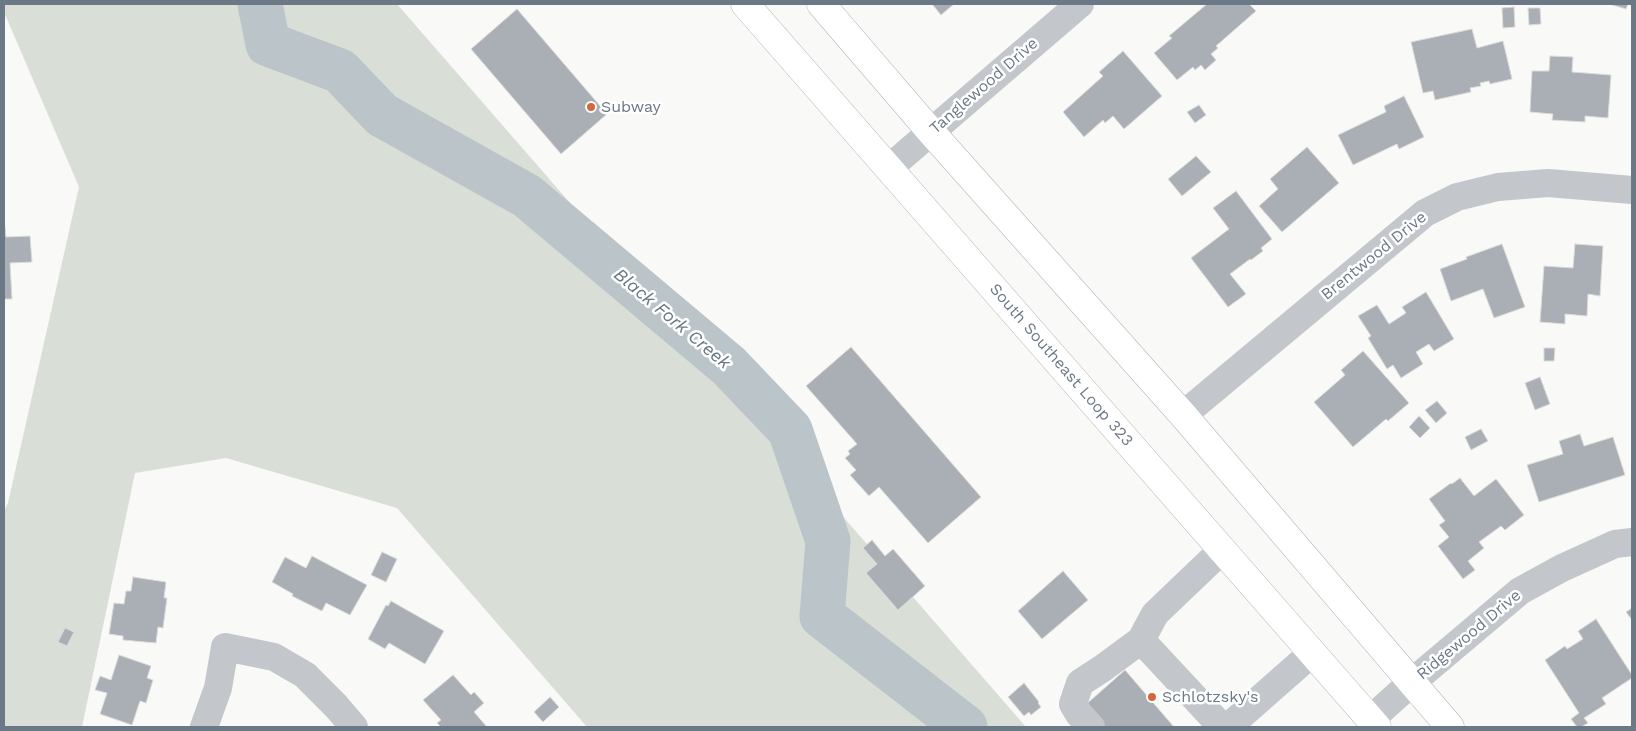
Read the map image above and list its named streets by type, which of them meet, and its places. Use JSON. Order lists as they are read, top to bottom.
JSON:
{
  "streets": {
    "highway": ["South Southeast Loop 323"],
    "street": ["Tanglewood Drive", "Brentwood Drive", "Ridgewood Drive"]
  },
  "crossings": [
    ["Tanglewood Drive", "South Southeast Loop 323"],
    ["South Southeast Loop 323", "Ridgewood Drive"]
  ],
  "water": ["Black Fork Creek"],
  "places": ["Subway", "Schlotzsky's"]
}
